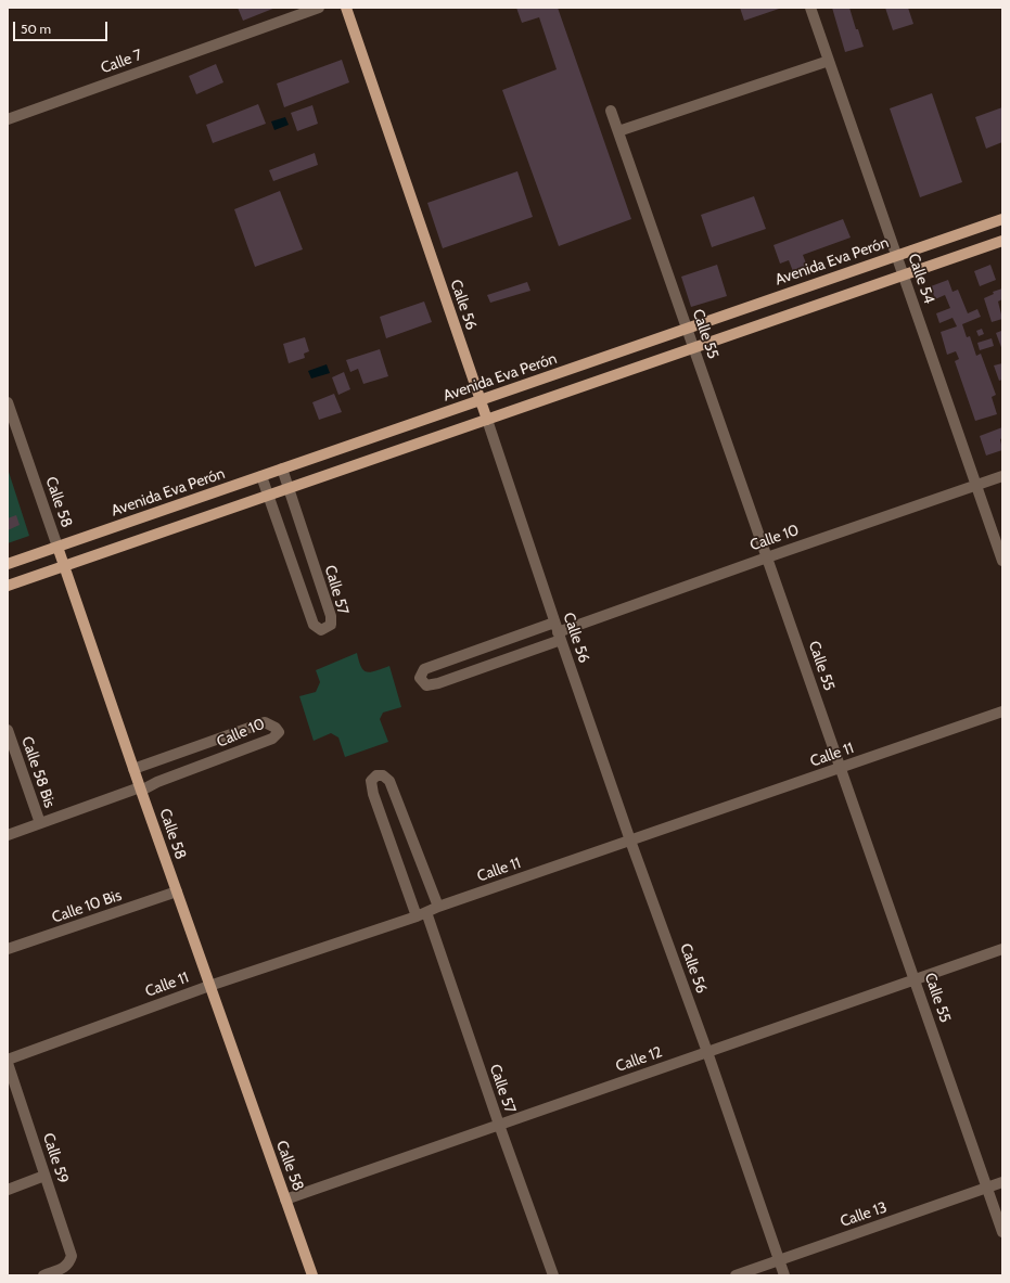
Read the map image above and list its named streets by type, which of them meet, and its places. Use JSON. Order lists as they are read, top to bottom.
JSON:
{
  "streets": {
    "main road": ["Avenida Eva Perón", "Calle 56", "Calle 58"],
    "street": [
      "Calle 7",
      "Calle 54",
      "Calle 55",
      "Calle 10",
      "Calle 57",
      "Calle 11",
      "Calle 58 Bis",
      "Calle 10 Bis",
      "Calle 12",
      "Calle 59",
      "Calle 13"
    ]
  },
  "crossings": [
    ["Avenida Eva Perón", "Calle 54"],
    ["Avenida Eva Perón", "Calle 56"],
    ["Avenida Eva Perón", "Calle 55"],
    ["Avenida Eva Perón", "Calle 58"],
    ["Avenida Eva Perón", "Calle 57"],
    ["Calle 54", "Calle 10"],
    ["Calle 56", "Calle 10"],
    ["Calle 56", "Calle 11"],
    ["Calle 56", "Calle 12"],
    ["Calle 56", "Calle 13"],
    ["Calle 55", "Calle 10"],
    ["Calle 55", "Calle 11"],
    ["Calle 55", "Calle 12"],
    ["Calle 55", "Calle 13"],
    ["Calle 58", "Calle 10"],
    ["Calle 58", "Calle 11"],
    ["Calle 58", "Calle 10 Bis"],
    ["Calle 58", "Calle 12"],
    ["Calle 10", "Calle 58 Bis"],
    ["Calle 57", "Calle 11"],
    ["Calle 57", "Calle 12"]
  ],
  "scale_bar": "50 m"
}
